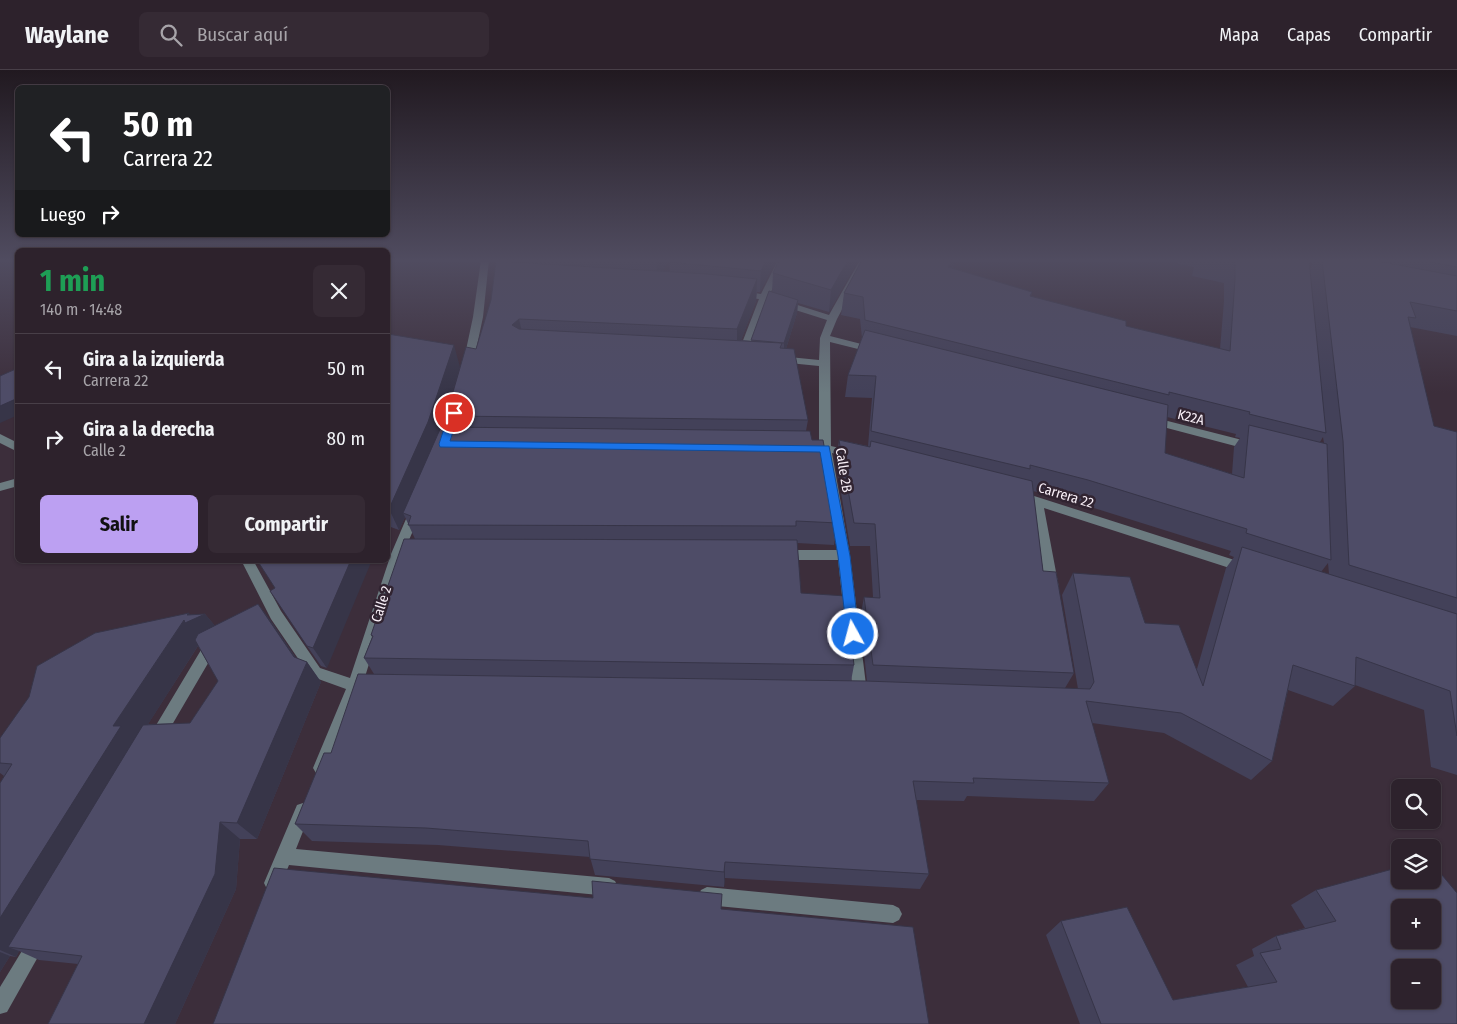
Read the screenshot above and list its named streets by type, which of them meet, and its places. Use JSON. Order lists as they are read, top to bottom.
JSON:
{
  "streets": {
    "street": [
      "K22A",
      "Calle 2B",
      "Carrera 22",
      "Calle 2"
    ]
  },
  "page": {
    "header": "Waylane",
    "search": "Buscar aquí",
    "nav": ["Mapa", "Capas", "Compartir"],
    "turn": ["50 m", "Carrera 22"],
    "then": "Luego",
    "heading": ["1 min", "140 m · 14:48"],
    "list": [
      {
        "name": "Gira a la izquierda",
        "note": "Carrera 22",
        "value": "50 m"
      },
      {
        "name": "Gira a la derecha",
        "note": "Calle 2",
        "value": "80 m"
      }
    ],
    "buttons": ["Salir", "Compartir"],
    "map_buttons": ["+", "−"]
  }
}
